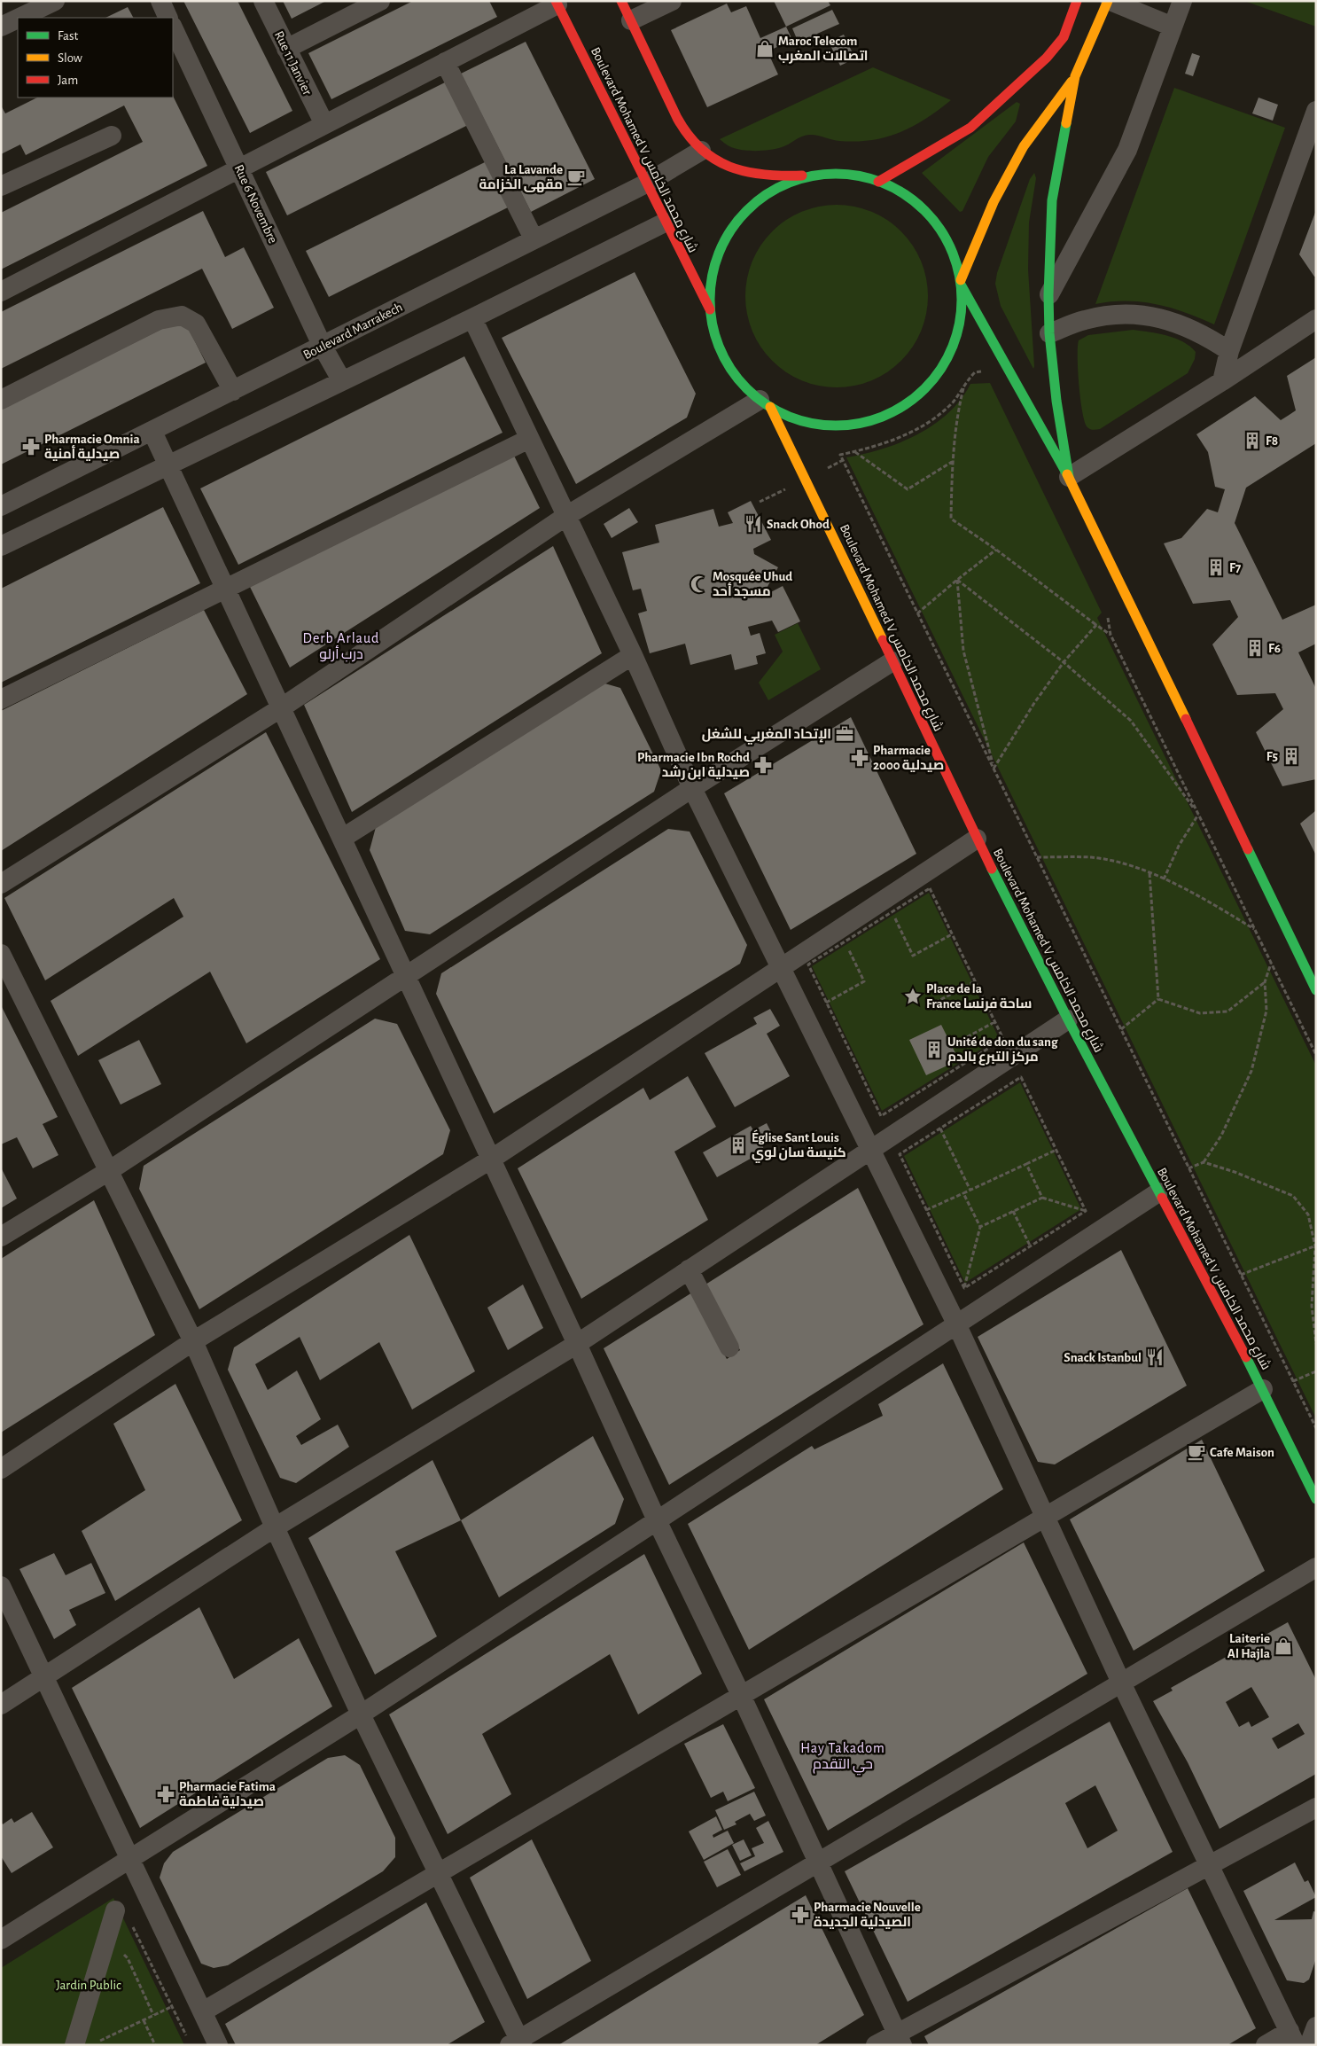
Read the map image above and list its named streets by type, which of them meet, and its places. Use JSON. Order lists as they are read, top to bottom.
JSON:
{
  "streets": {
    "main road": ["Boulevard Mohamed V شارع محمد الخامس"],
    "street": ["Rue 11 Janvier", "Rue 6 Novembre", "Boulevard Marrakech"]
  },
  "crossings": [
    ["Boulevard Mohamed V شارع محمد الخامس", "Boulevard Marrakech"],
    ["Rue 6 Novembre", "Boulevard Marrakech"]
  ],
  "districts": ["Derb Arlaud درب أرلو", "Hay Takadom حي التقدم"],
  "parks": ["Jardin Public"],
  "places": {
    "shop": ["Maroc Telecom اتصالات المغرب", "Laiterie Al Hajla"],
    "cafe": ["La Lavande مقهى الخزامة", "Cafe Maison"],
    "building": [
      "F8",
      "F7",
      "F6",
      "F5",
      "Unité de don du sang مركز التبرع بالدم",
      "Église Sant Louis كنيسة سان لوي"
    ],
    "pharmacy": [
      "Pharmacie Omnia صيدلية أمنية",
      "Pharmacie 2000 صيدلية",
      "Pharmacie Ibn Rochd صيدلية ابن رشد",
      "Pharmacie Fatima صيدلية فاطمة",
      "Pharmacie Nouvelle الصيدلية الجديدة"
    ],
    "restaurant": ["Snack Ohod", "Snack Istanbul"],
    "mosque": ["Mosquée Uhud مسجد أحد"],
    "office": ["الإتحاد المغربي للشغل"],
    "place": ["Place de la France ساحة فرنسا"]
  },
  "legend": ["Fast", "Slow", "Jam"]
}
